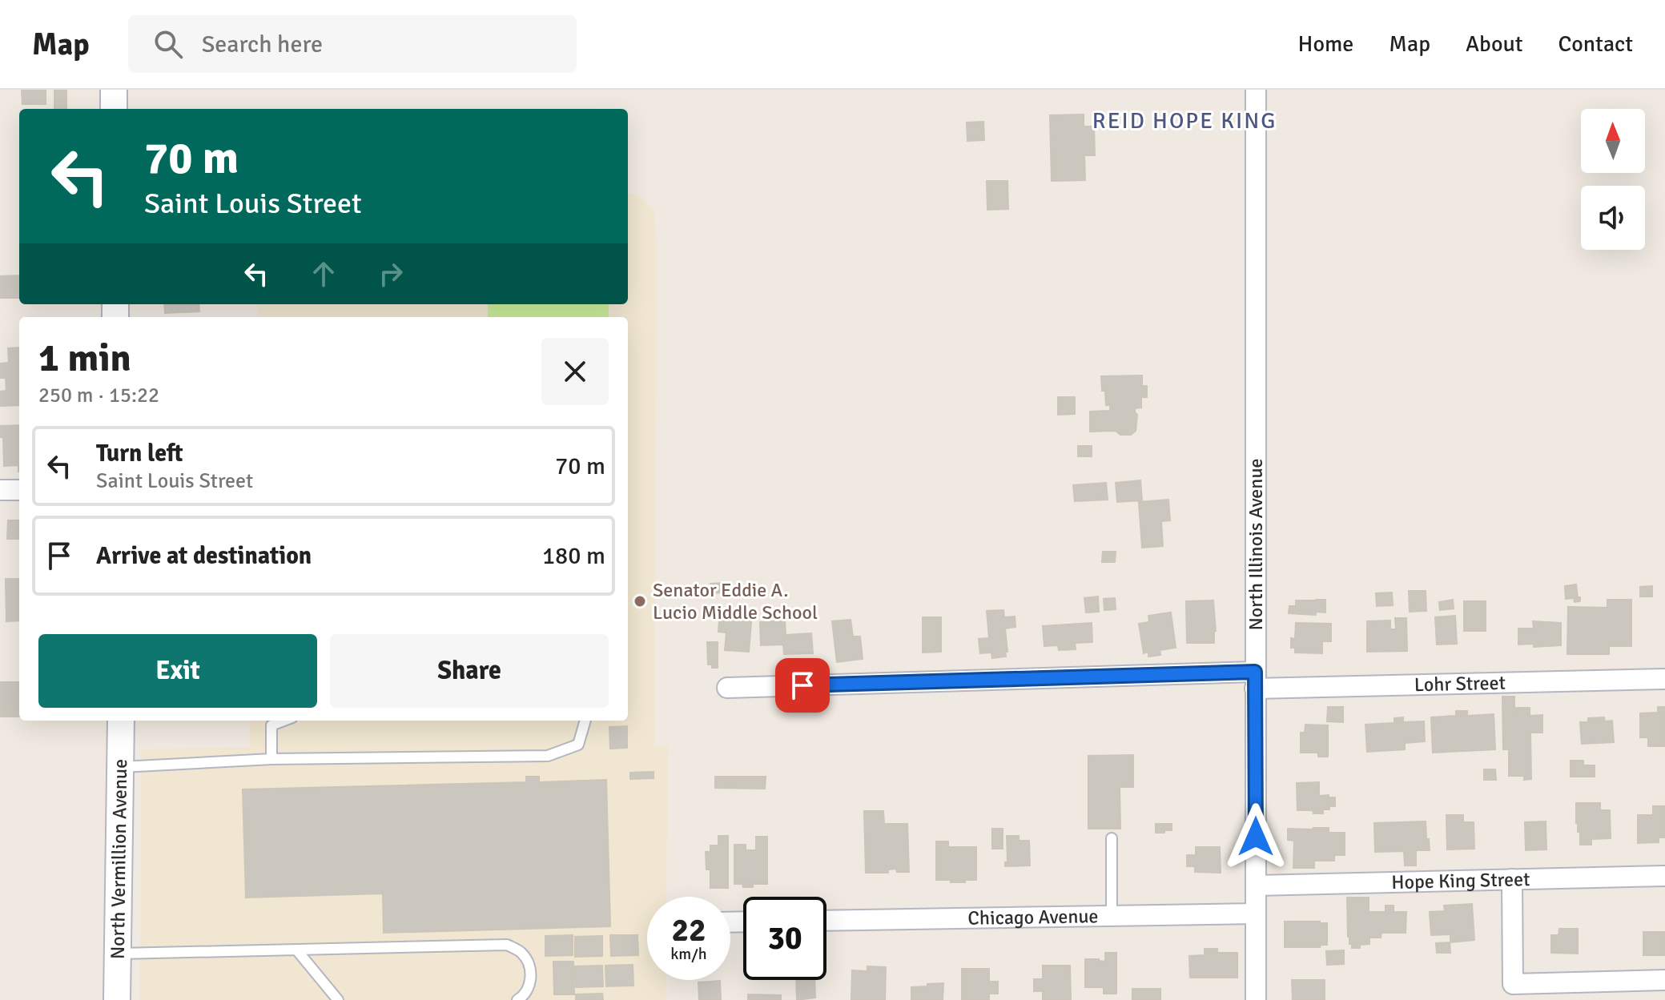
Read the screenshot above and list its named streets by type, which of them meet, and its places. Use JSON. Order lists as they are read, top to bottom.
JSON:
{
  "streets": {
    "street": [
      "North Illinois Avenue",
      "Lohr Street",
      "North Vermillion Avenue",
      "Hope King Street",
      "Chicago Avenue"
    ]
  },
  "crossings": [
    ["North Illinois Avenue", "Lohr Street"],
    ["North Illinois Avenue", "Hope King Street"],
    ["North Illinois Avenue", "Chicago Avenue"]
  ],
  "districts": ["REID HOPE KING"],
  "places": ["Senator Eddie A. Lucio Middle School"],
  "north": "top",
  "page": {
    "header": "Map",
    "search": "Search here",
    "nav": [
      "Home",
      "Map",
      "About",
      "Contact"
    ],
    "turn": ["70 m", "Saint Louis Street"],
    "heading": ["1 min", "250 m · 15:22"],
    "list": [
      {
        "name": "Turn left",
        "note": "Saint Louis Street",
        "value": "70 m"
      },
      {
        "name": "Arrive at destination",
        "value": "180 m"
      }
    ],
    "buttons": ["Exit", "Share"],
    "speed": "22 km/h",
    "limit": "30"
  }
}
